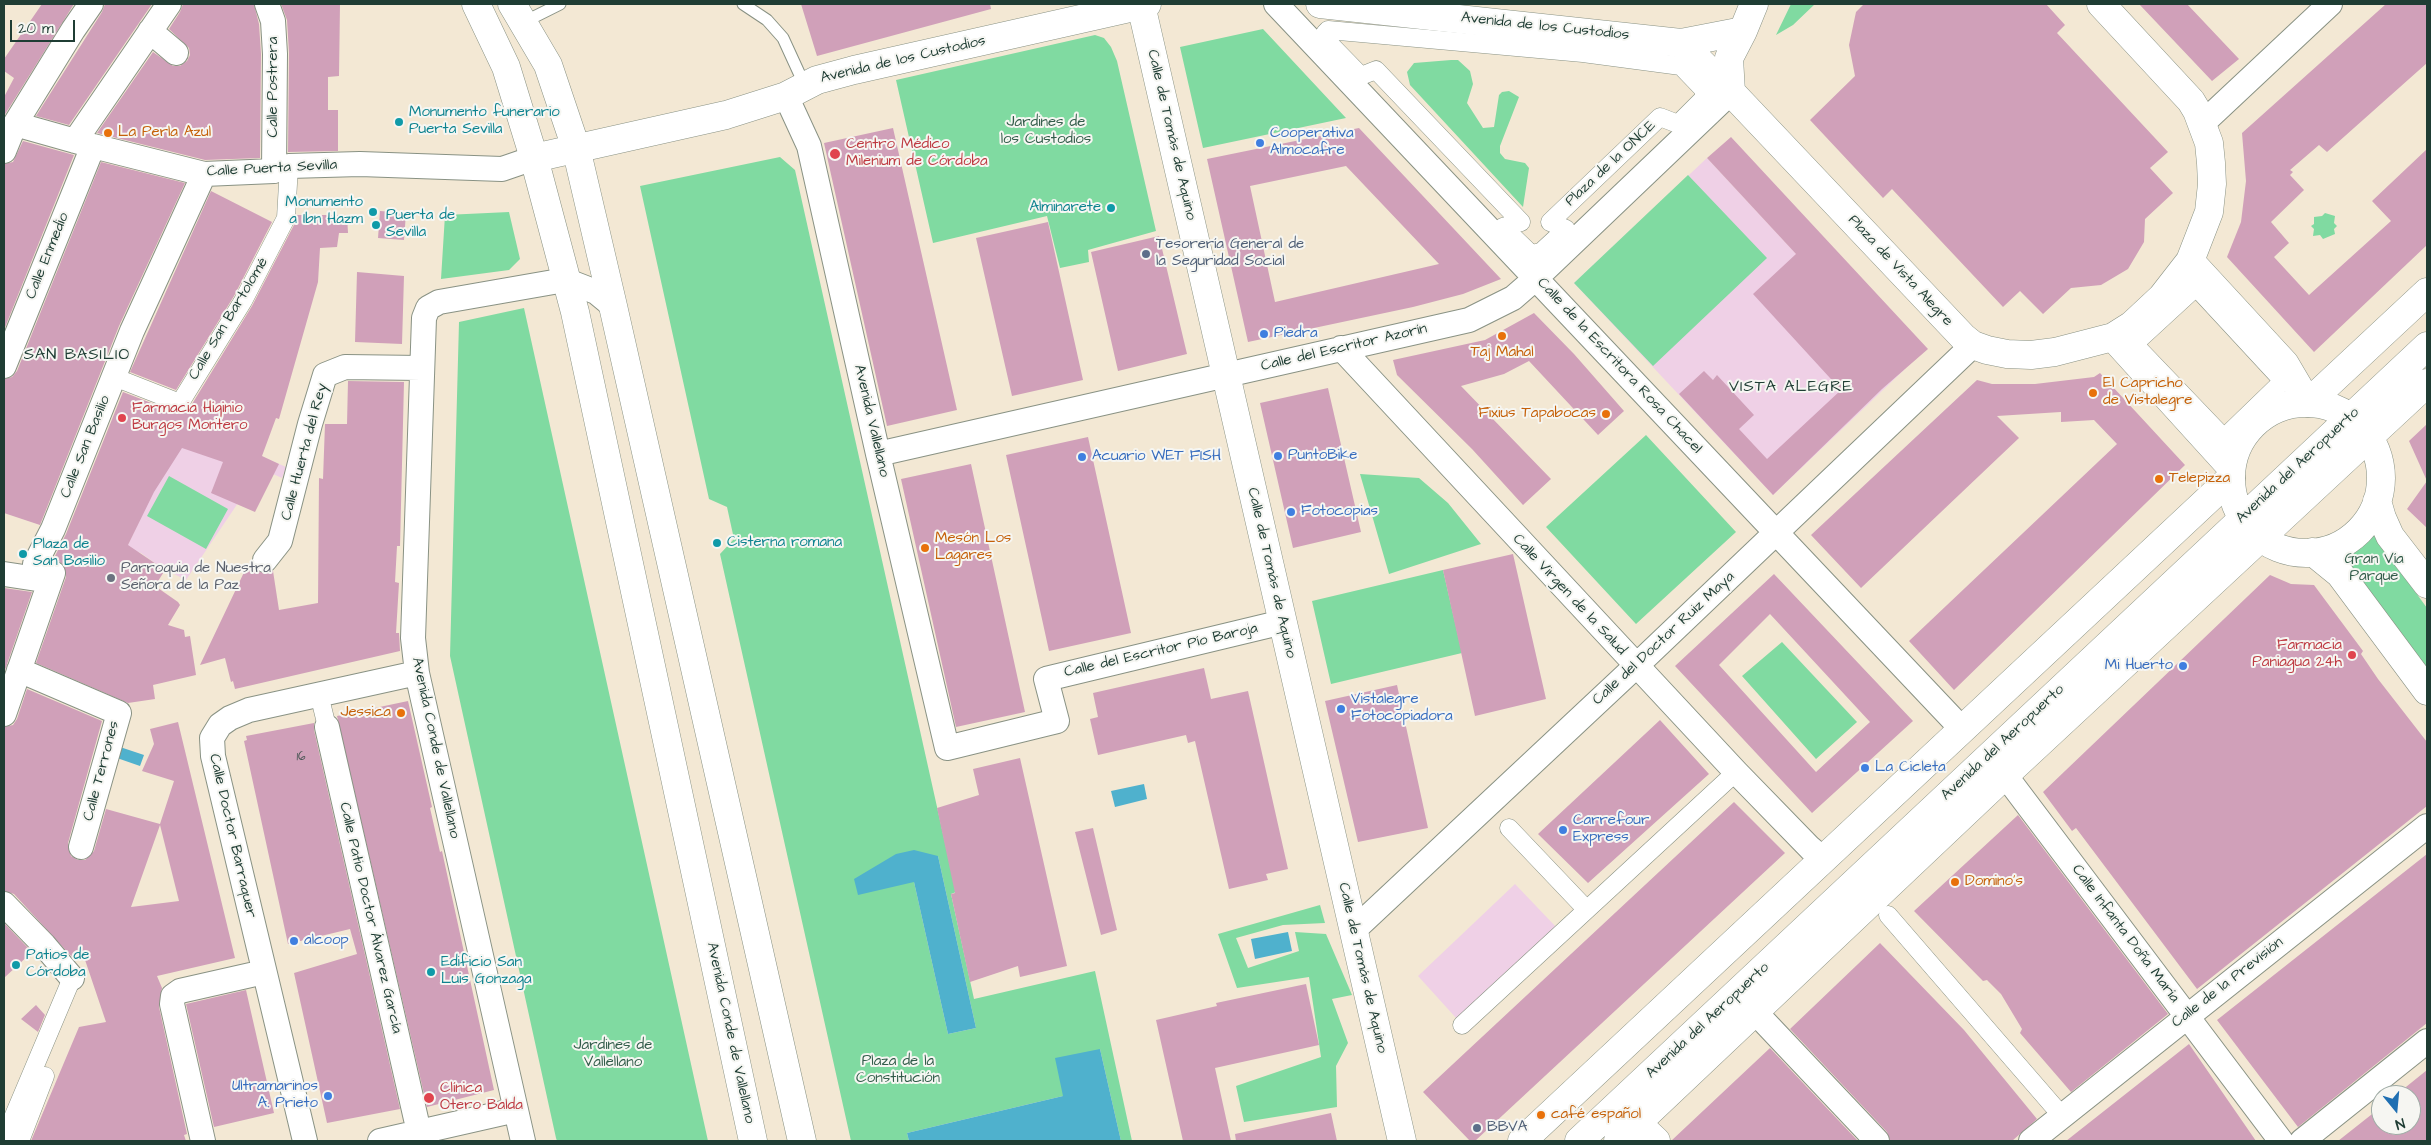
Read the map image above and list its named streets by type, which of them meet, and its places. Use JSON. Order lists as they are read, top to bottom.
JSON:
{
  "streets": {
    "main road": [
      "Avenida de los Custodios",
      "Calle de Tomás de Aquino",
      "Plaza de Vista Alegre",
      "Avenida del Aeropuerto",
      "Avenida Conde de Vallellano"
    ],
    "street": [
      "Calle Postrera",
      "Plaza de la ONCE",
      "Calle Puerta Sevilla",
      "Calle Enmedio",
      "Calle San Bartolomé",
      "Calle del Escritor Azorín",
      "Calle de la Escritora Rosa Chacel",
      "Avenida Vallellano",
      "Calle San Basilio",
      "Calle Huerta del Rey",
      "Calle Virgen de la Salud",
      "Calle del Doctor Ruiz Maya",
      "Calle del Escritor Pío Baroja",
      "Calle Terrones",
      "Calle Doctor Barraquer",
      "Calle Patio Doctor Álvarez García",
      "Calle Infanta Doña María",
      "Calle de la Previsión"
    ]
  },
  "crossings": [
    ["Avenida de los Custodios", "Calle de Tomás de Aquino"],
    ["Avenida de los Custodios", "Avenida Vallellano"],
    ["Calle Postrera", "Calle Puerta Sevilla"],
    ["Calle Postrera", "Calle San Bartolomé"],
    ["Calle de Tomás de Aquino", "Calle del Escritor Azorín"],
    ["Calle de Tomás de Aquino", "Calle del Doctor Ruiz Maya"],
    ["Calle de Tomás de Aquino", "Calle del Escritor Pío Baroja"],
    ["Calle Puerta Sevilla", "Calle Enmedio"],
    ["Calle Puerta Sevilla", "Calle San Bartolomé"],
    ["Calle Puerta Sevilla", "Calle San Basilio"],
    ["Calle Puerta Sevilla", "Avenida Conde de Vallellano"],
    ["Plaza de Vista Alegre", "Calle del Escritor Azorín"],
    ["Plaza de Vista Alegre", "Calle del Doctor Ruiz Maya"],
    ["Calle San Bartolomé", "Calle San Basilio"],
    ["Calle del Escritor Azorín", "Calle de la Escritora Rosa Chacel"],
    ["Calle del Escritor Azorín", "Avenida Vallellano"],
    ["Calle del Escritor Azorín", "Calle Virgen de la Salud"],
    ["Calle de la Escritora Rosa Chacel", "Calle del Doctor Ruiz Maya"],
    ["Avenida Vallellano", "Calle del Escritor Pío Baroja"],
    ["Calle Huerta del Rey", "Avenida Conde de Vallellano"],
    ["Avenida del Aeropuerto", "Calle Infanta Doña María"],
    ["Calle Virgen de la Salud", "Calle del Doctor Ruiz Maya"],
    ["Avenida Conde de Vallellano", "Calle Doctor Barraquer"],
    ["Calle Doctor Barraquer", "Calle Patio Doctor Álvarez García"],
    ["Calle Infanta Doña María", "Calle de la Previsión"]
  ],
  "districts": ["SAN BASILIO", "VISTA ALEGRE"],
  "parks": [
    "Jardines de los Custodios",
    "Gran Vía Parque",
    "Jardines de Vallellano",
    "Plaza de la Constitución"
  ],
  "places": [
    "Monumento funerario Puerta Sevilla",
    "La Perla Azul",
    "Cooperativa Almocafre",
    "Centro Médico Milenium de Córdoba",
    "Alminarete",
    "Monumento a Ibn Hazm",
    "Puerta de Sevilla",
    "Tesorería General de la Seguridad Social",
    "Piedra",
    "Taj Mahal",
    "El Capricho de Vistalegre",
    "Fixius Tapabocas",
    "Farmacia Higinio Burgos Montero",
    "PuntoBike",
    "Acuario WET FISH",
    "Telepizza",
    "Fotocopias",
    "Cisterna romana",
    "Mesón Los Lagares",
    "Plaza de San Basilio",
    "Parroquia de Nuestra Señora de la Paz",
    "Farmacia Paniagua 24h",
    "Mi Huerto",
    "Vistalegre Fotocopiadora",
    "Jessica",
    "La Cicleta",
    "Carrefour Express",
    "Domino's",
    "alcoop",
    "Patios de Córdoba",
    "Edificio San Luis Gonzaga",
    "Ultramarinos A. Prieto",
    "Clínica Otero Balda",
    "café español",
    "BBVA"
  ],
  "house_numbers": ["16"],
  "scale_bar": "20 m",
  "north": "bottom"
}
